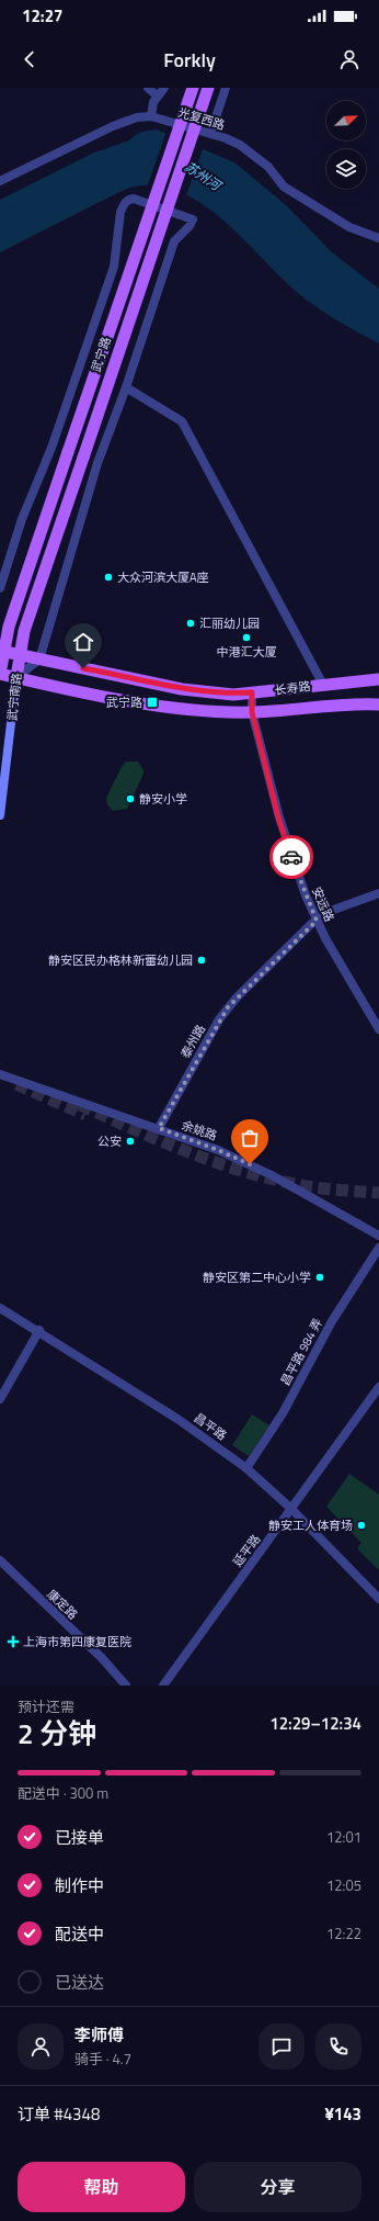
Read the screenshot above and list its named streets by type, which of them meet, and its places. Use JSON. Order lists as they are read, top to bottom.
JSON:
{
  "streets": {
    "main road": ["武宁路", "长寿路", "武宁南路"],
    "street": [
      "光复西路",
      "安远路",
      "泰州路",
      "余姚路",
      "昌平路 984 弄",
      "昌平路",
      "延平路",
      "康定路"
    ]
  },
  "crossings": [
    ["武宁路", "长寿路"],
    ["武宁路", "武宁南路"],
    ["长寿路", "武宁南路"],
    ["长寿路", "安远路"],
    ["安远路", "泰州路"],
    ["泰州路", "余姚路"],
    ["昌平路 984 弄", "昌平路"],
    ["昌平路", "延平路"]
  ],
  "water": ["苏州河"],
  "places": {
    "other": [
      "大众河滨大厦A座",
      "汇丽幼儿园",
      "中港汇大厦",
      "静安小学",
      "静安区民办格林新蕾幼儿园",
      "公安",
      "静安区第二中心小学",
      "静安工人体育场"
    ],
    "transit": ["武宁路"],
    "health": ["上海市第四康复医院"]
  },
  "north": "top right",
  "page": {
    "status": "12:27",
    "header": "Forkly",
    "heading": ["2 分钟", "预计还需", "12:29–12:34"],
    "panel": [
      "李师傅",
      "骑手 · 4.7",
      "订单 #4348",
      "¥143"
    ],
    "bar": "配送中 · 300 m",
    "list": [
      ["已接单", "12:01"],
      ["制作中", "12:05"],
      ["配送中", "12:22"],
      "已送达"
    ],
    "buttons": ["帮助", "分享"]
  }
}
